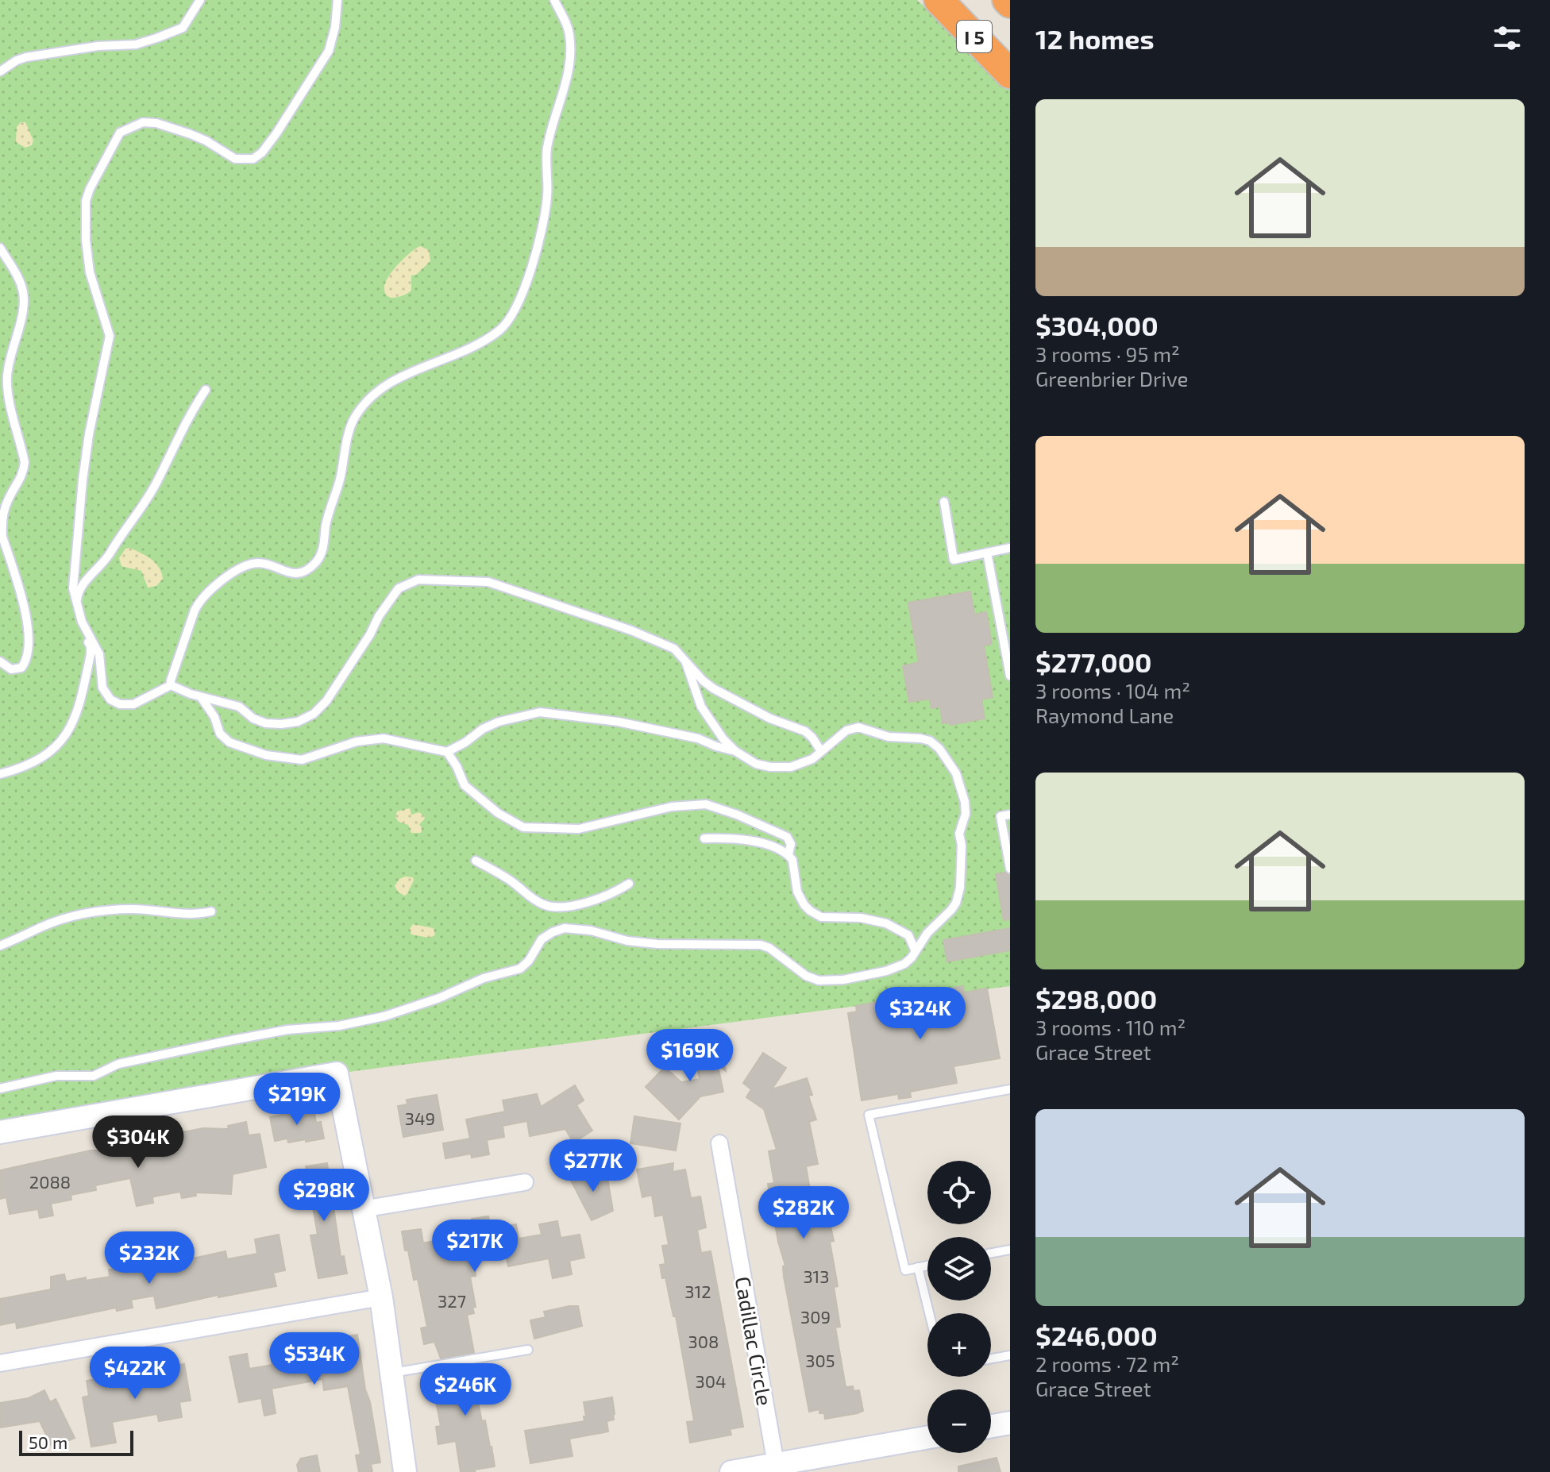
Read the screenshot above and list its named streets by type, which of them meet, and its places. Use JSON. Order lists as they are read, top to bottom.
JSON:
{
  "streets": {
    "highway": ["I 5"],
    "street": ["Cadillac Circle"]
  },
  "house_numbers": [
    "349",
    "2088",
    "313",
    "312",
    "327",
    "309",
    "308",
    "305",
    "304"
  ],
  "scale_bar": "50 m",
  "page": {
    "heading": "12 homes",
    "list": [
      {
        "name": "$304,000",
        "note": "3 rooms · 95 m² · Greenbrier Drive"
      },
      {
        "name": "$277,000",
        "note": "3 rooms · 104 m² · Raymond Lane"
      },
      {
        "name": "$298,000",
        "note": "3 rooms · 110 m² · Grace Street"
      },
      {
        "name": "$246,000",
        "note": "2 rooms · 72 m² · Grace Street"
      }
    ],
    "price": [
      "$324K",
      "$169K",
      "$219K",
      "$304K",
      "$277K",
      "$298K",
      "$282K",
      "$217K",
      "$232K",
      "$534K",
      "$422K",
      "$246K"
    ],
    "map_buttons": ["+", "−"],
    "scale": "50 m"
  }
}
